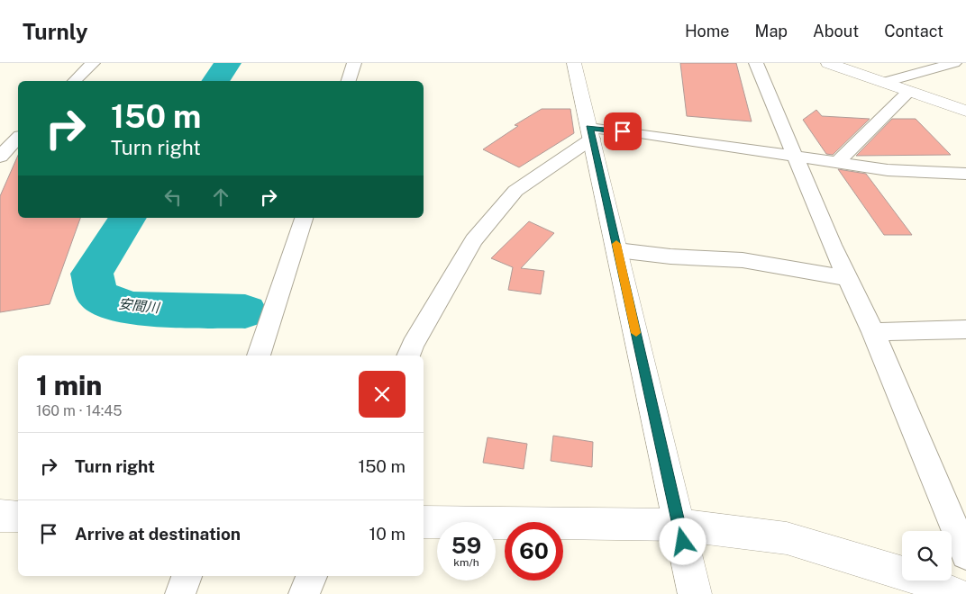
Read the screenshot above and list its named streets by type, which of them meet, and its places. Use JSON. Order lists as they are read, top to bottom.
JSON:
{
  "water": ["安間川"],
  "page": {
    "header": "Turnly",
    "nav": [
      "Home",
      "Map",
      "About",
      "Contact"
    ],
    "turn": ["150 m", "Turn right"],
    "heading": ["1 min", "160 m · 14:45"],
    "list": [
      {
        "name": "Turn right",
        "value": "150 m"
      },
      {
        "name": "Arrive at destination",
        "value": "10 m"
      }
    ],
    "speed": "59 km/h",
    "limit": "60"
  }
}
